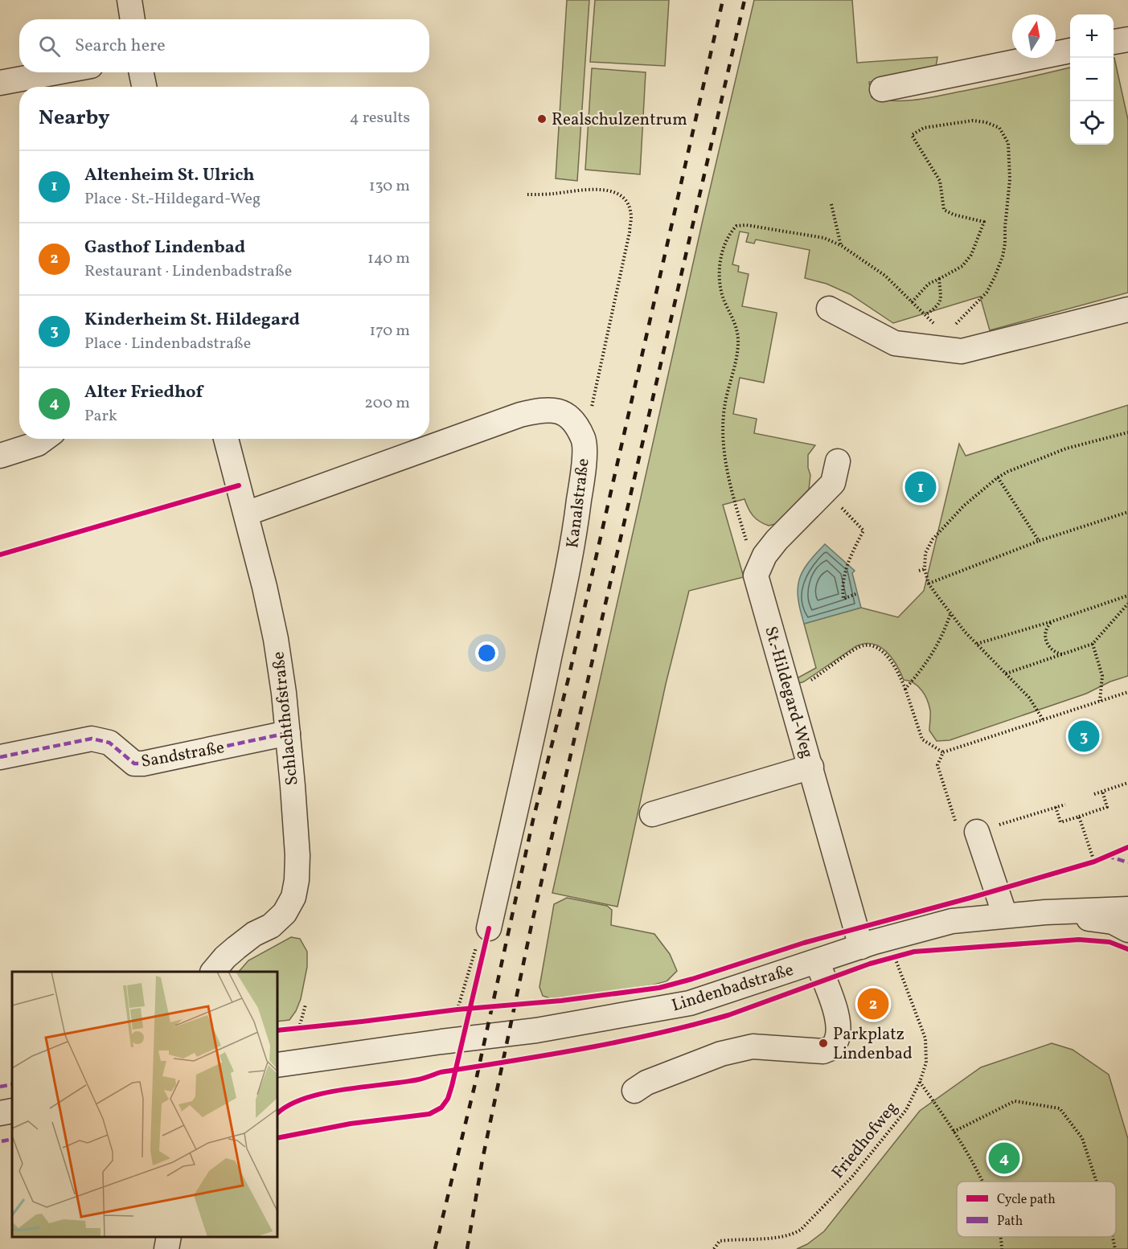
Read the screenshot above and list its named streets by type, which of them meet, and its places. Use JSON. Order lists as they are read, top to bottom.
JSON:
{
  "streets": {
    "street": [
      "Kanalstraße",
      "St.-Hildegard-Weg",
      "Schlachthofstraße",
      "Sandstraße",
      "Lindenbadstraße"
    ],
    "path": ["Friedhofweg"]
  },
  "crossings": [
    ["Kanalstraße", "Schlachthofstraße"],
    ["St.-Hildegard-Weg", "Lindenbadstraße"],
    ["Schlachthofstraße", "Sandstraße"],
    ["Lindenbadstraße", "Friedhofweg"]
  ],
  "places": ["Realschulzentrum", "Parkplatz Lindenbad"],
  "legend": ["Cycle path", "Path"],
  "north": "top",
  "page": {
    "map_buttons": ["+", "−"],
    "search": "Search here",
    "heading": ["Nearby", "4 results"],
    "list": [
      {
        "mark": "1",
        "name": "Altenheim St. Ulrich",
        "note": "Place · St.-Hildegard-Weg",
        "value": "130 m"
      },
      {
        "mark": "2",
        "name": "Gasthof Lindenbad",
        "note": "Restaurant · Lindenbadstraße",
        "value": "140 m"
      },
      {
        "mark": "3",
        "name": "Kinderheim St. Hildegard",
        "note": "Place · Lindenbadstraße",
        "value": "170 m"
      },
      {
        "mark": "4",
        "name": "Alter Friedhof",
        "note": "Park",
        "value": "200 m"
      }
    ],
    "pins": [
      "1",
      "3",
      "2",
      "4"
    ]
  }
}
